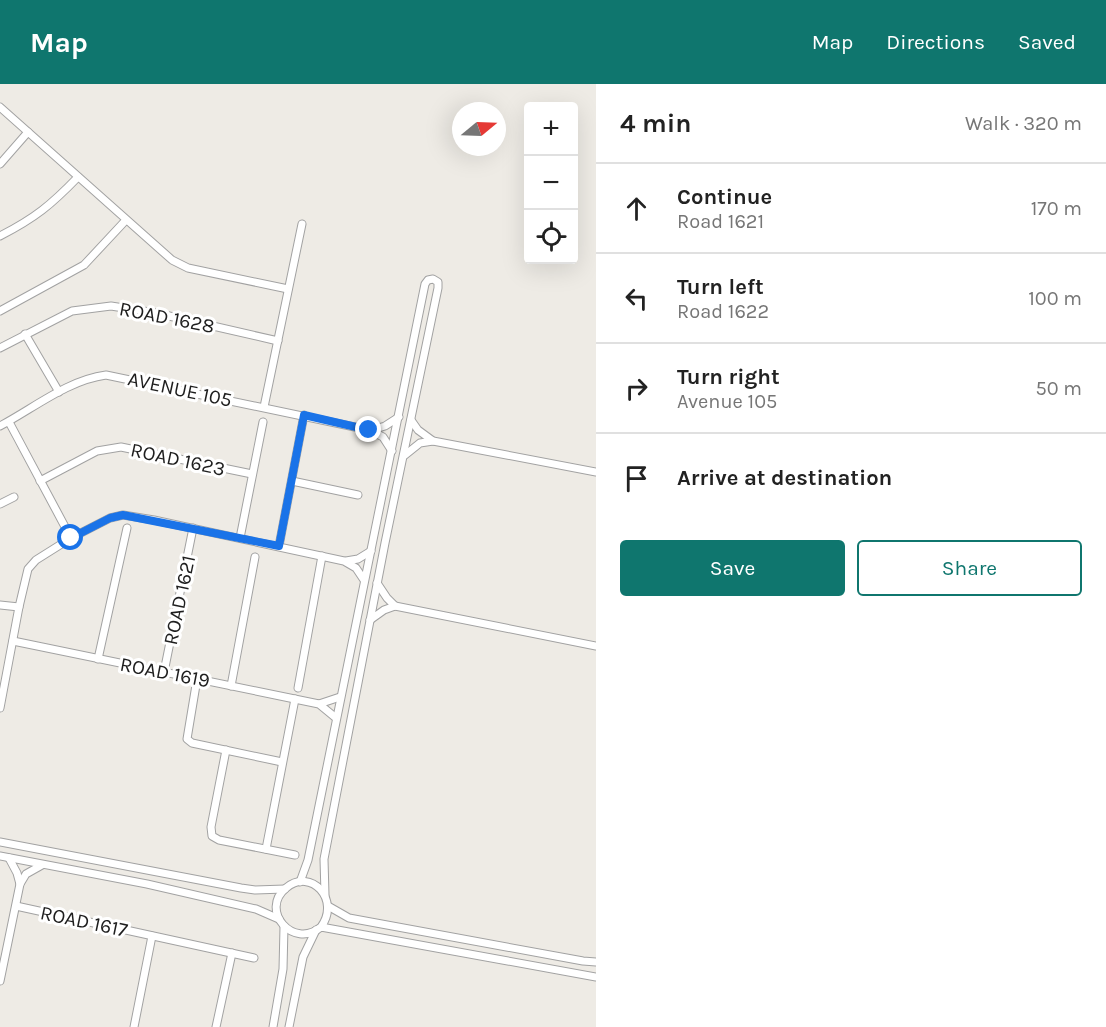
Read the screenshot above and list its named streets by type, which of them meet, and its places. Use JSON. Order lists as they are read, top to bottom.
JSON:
{
  "streets": {
    "street": [
      "ROAD 1628",
      "AVENUE 105",
      "ROAD 1623",
      "ROAD 1621",
      "ROAD 1619",
      "ROAD 1617"
    ]
  },
  "crossings": [
    ["ROAD 1623", "ROAD 1621"],
    ["ROAD 1621", "ROAD 1619"]
  ],
  "north": "right",
  "page": {
    "header": "Map",
    "nav": ["Map", "Directions", "Saved"],
    "heading": ["4 min", "Walk · 320 m"],
    "map_buttons": ["+", "−"],
    "list": [
      ["Continue", "Road 1621", "170 m"],
      ["Turn left", "Road 1622", "100 m"],
      ["Turn right", "Avenue 105", "50 m"],
      "Arrive at destination"
    ],
    "buttons": ["Save", "Share"]
  }
}
